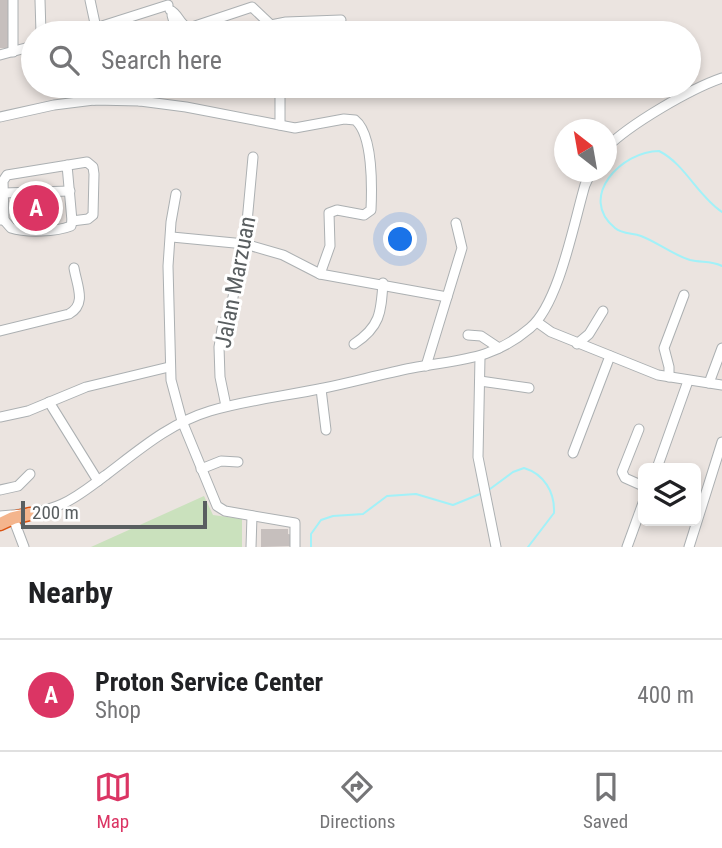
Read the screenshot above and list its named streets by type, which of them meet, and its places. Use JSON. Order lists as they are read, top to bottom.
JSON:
{
  "streets": {
    "street": ["Jalan Marzuan"]
  },
  "scale_bar": "200 m",
  "north": "top left",
  "page": {
    "search": "Search here",
    "pins": "A",
    "scale": "200 m",
    "heading": "Nearby",
    "list": [
      {
        "mark": "A",
        "name": "Proton Service Center",
        "note": "Shop",
        "value": "400 m"
      }
    ],
    "nav": ["Map", "Directions", "Saved"]
  }
}
